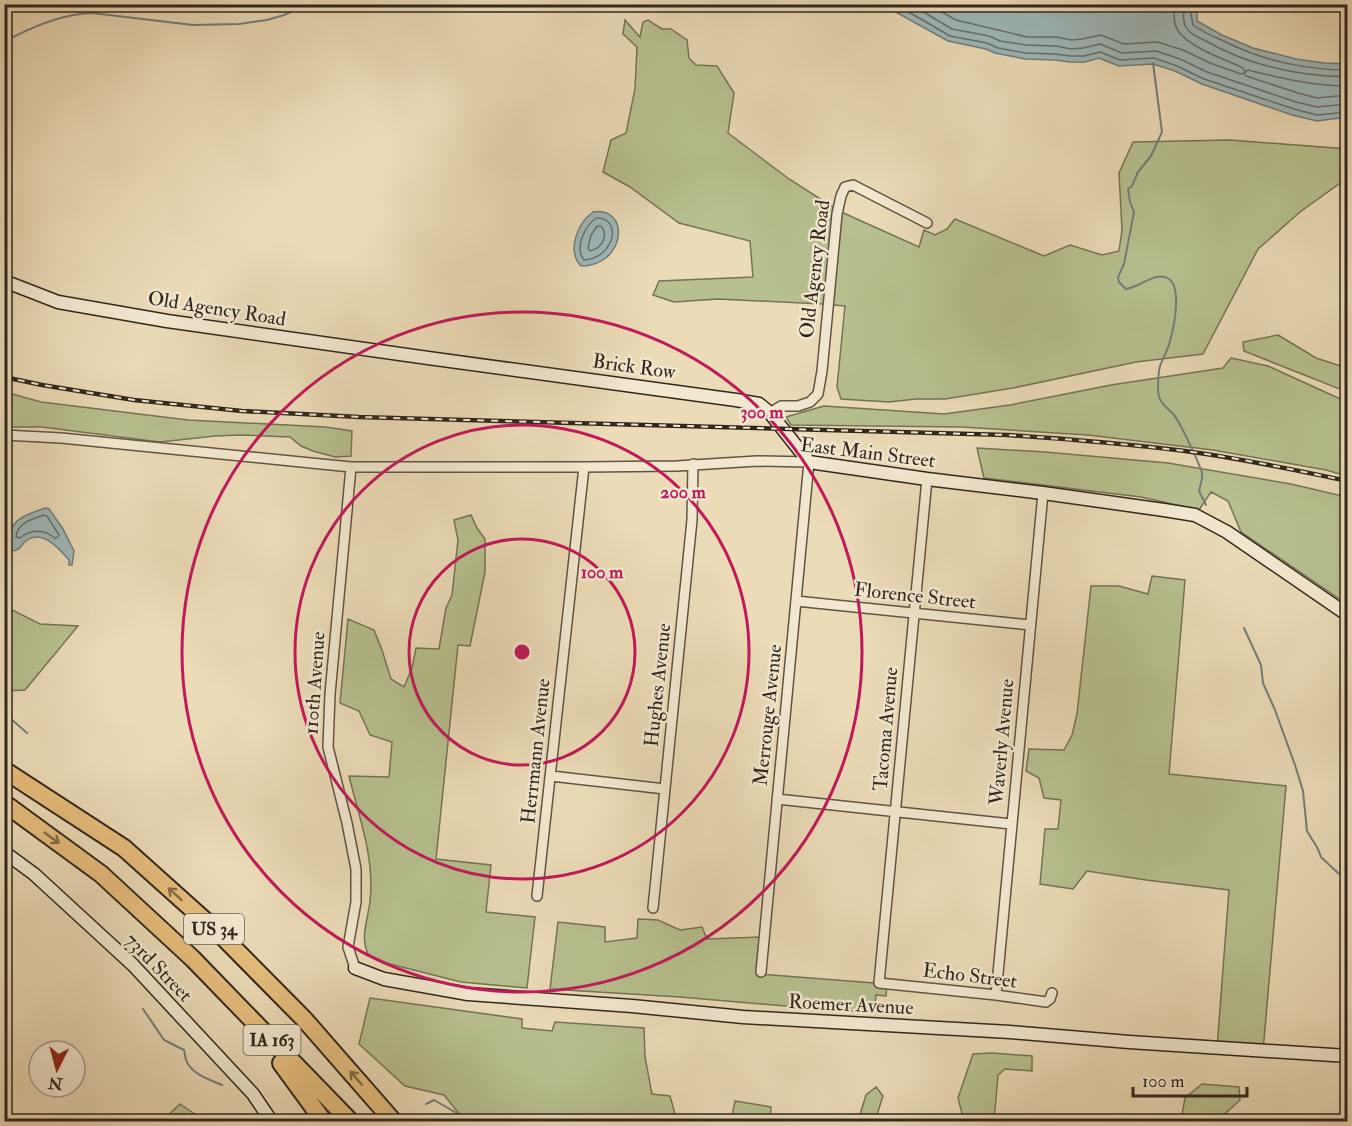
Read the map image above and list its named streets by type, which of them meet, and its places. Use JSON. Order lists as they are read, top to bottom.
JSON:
{
  "streets": {
    "highway": ["US 34", "IA 163"],
    "street": [
      "Old Agency Road",
      "Brick Row",
      "East Main Street",
      "Florence Street",
      "110th Avenue",
      "Hughes Avenue",
      "Merrouge Avenue",
      "Tacoma Avenue",
      "Waverly Avenue",
      "Herrmann Avenue",
      "73rd Street",
      "Echo Street",
      "Roemer Avenue"
    ]
  },
  "crossings": [
    ["Old Agency Road", "Brick Row"],
    ["Brick Row", "East Main Street"],
    ["Brick Row", "Merrouge Avenue"],
    ["East Main Street", "110th Avenue"],
    ["East Main Street", "Hughes Avenue"],
    ["East Main Street", "Merrouge Avenue"],
    ["East Main Street", "Tacoma Avenue"],
    ["East Main Street", "Waverly Avenue"],
    ["East Main Street", "Herrmann Avenue"],
    ["Florence Street", "Merrouge Avenue"],
    ["Florence Street", "Tacoma Avenue"],
    ["Florence Street", "Waverly Avenue"],
    ["110th Avenue", "Roemer Avenue"],
    ["Tacoma Avenue", "Echo Street"],
    ["Waverly Avenue", "Echo Street"],
    ["US 34", "IA 163"]
  ],
  "scale_bar": "100 m",
  "north": "bottom",
  "rings": ["300 m", "200 m", "100 m"]
}
